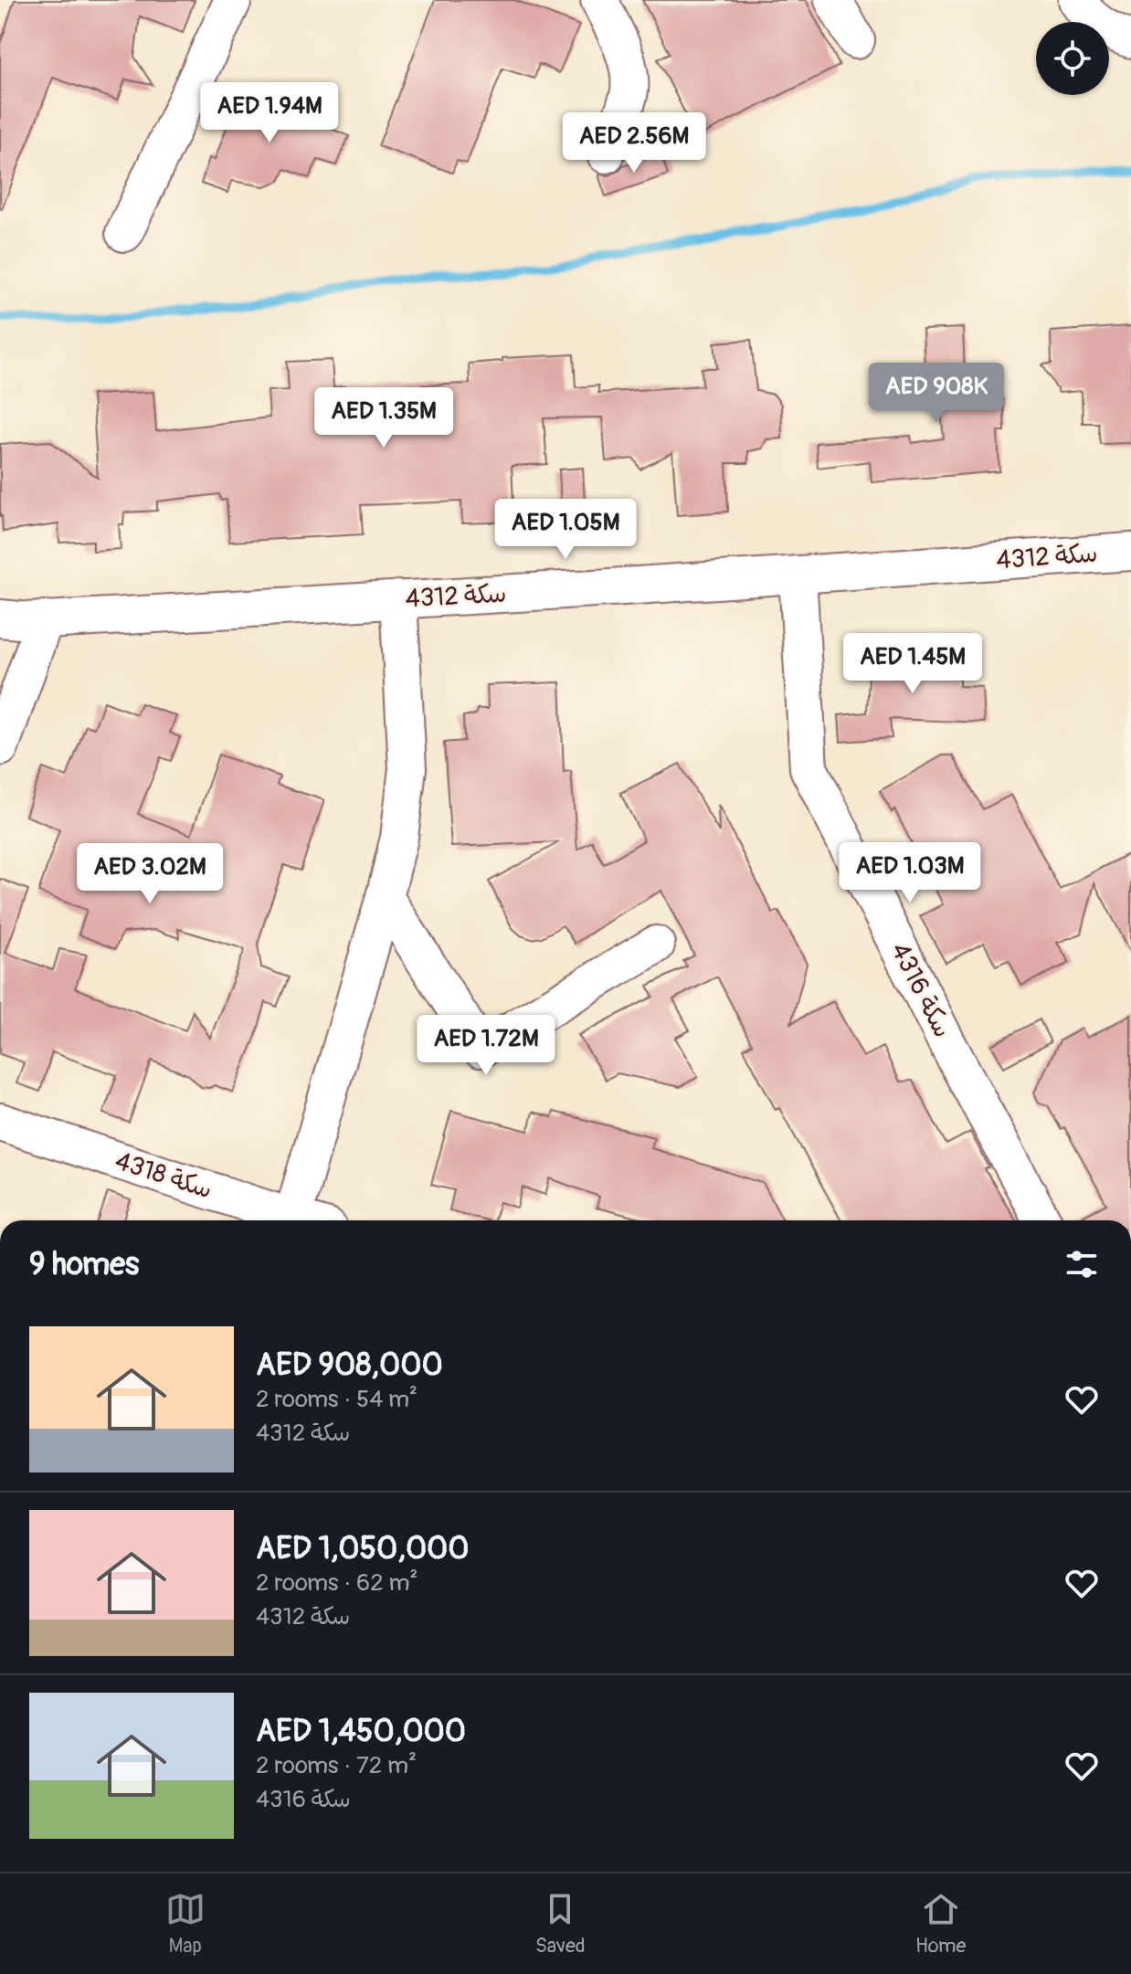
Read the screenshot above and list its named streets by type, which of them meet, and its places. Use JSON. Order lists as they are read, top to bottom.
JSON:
{
  "streets": {
    "street": ["سكة 4312", "سكة 4316", "سكة 4318"]
  },
  "crossings": [
    ["سكة 4312", "سكة 4316"]
  ],
  "page": {
    "price": [
      "AED 1.94M",
      "AED 2.56M",
      "AED 908K",
      "AED 1.35M",
      "AED 1.05M",
      "AED 1.45M",
      "AED 1.03M",
      "AED 3.02M",
      "AED 1.72M"
    ],
    "heading": "9 homes",
    "list": [
      {
        "name": "AED 908,000",
        "note": "2 rooms · 54 m² · سكة 4312"
      },
      {
        "name": "AED 1,050,000",
        "note": "2 rooms · 62 m² · سكة 4312"
      },
      {
        "name": "AED 1,450,000",
        "note": "2 rooms · 72 m² · سكة 4316"
      }
    ],
    "tabs": ["Map", "Saved", "Home"]
  }
}
